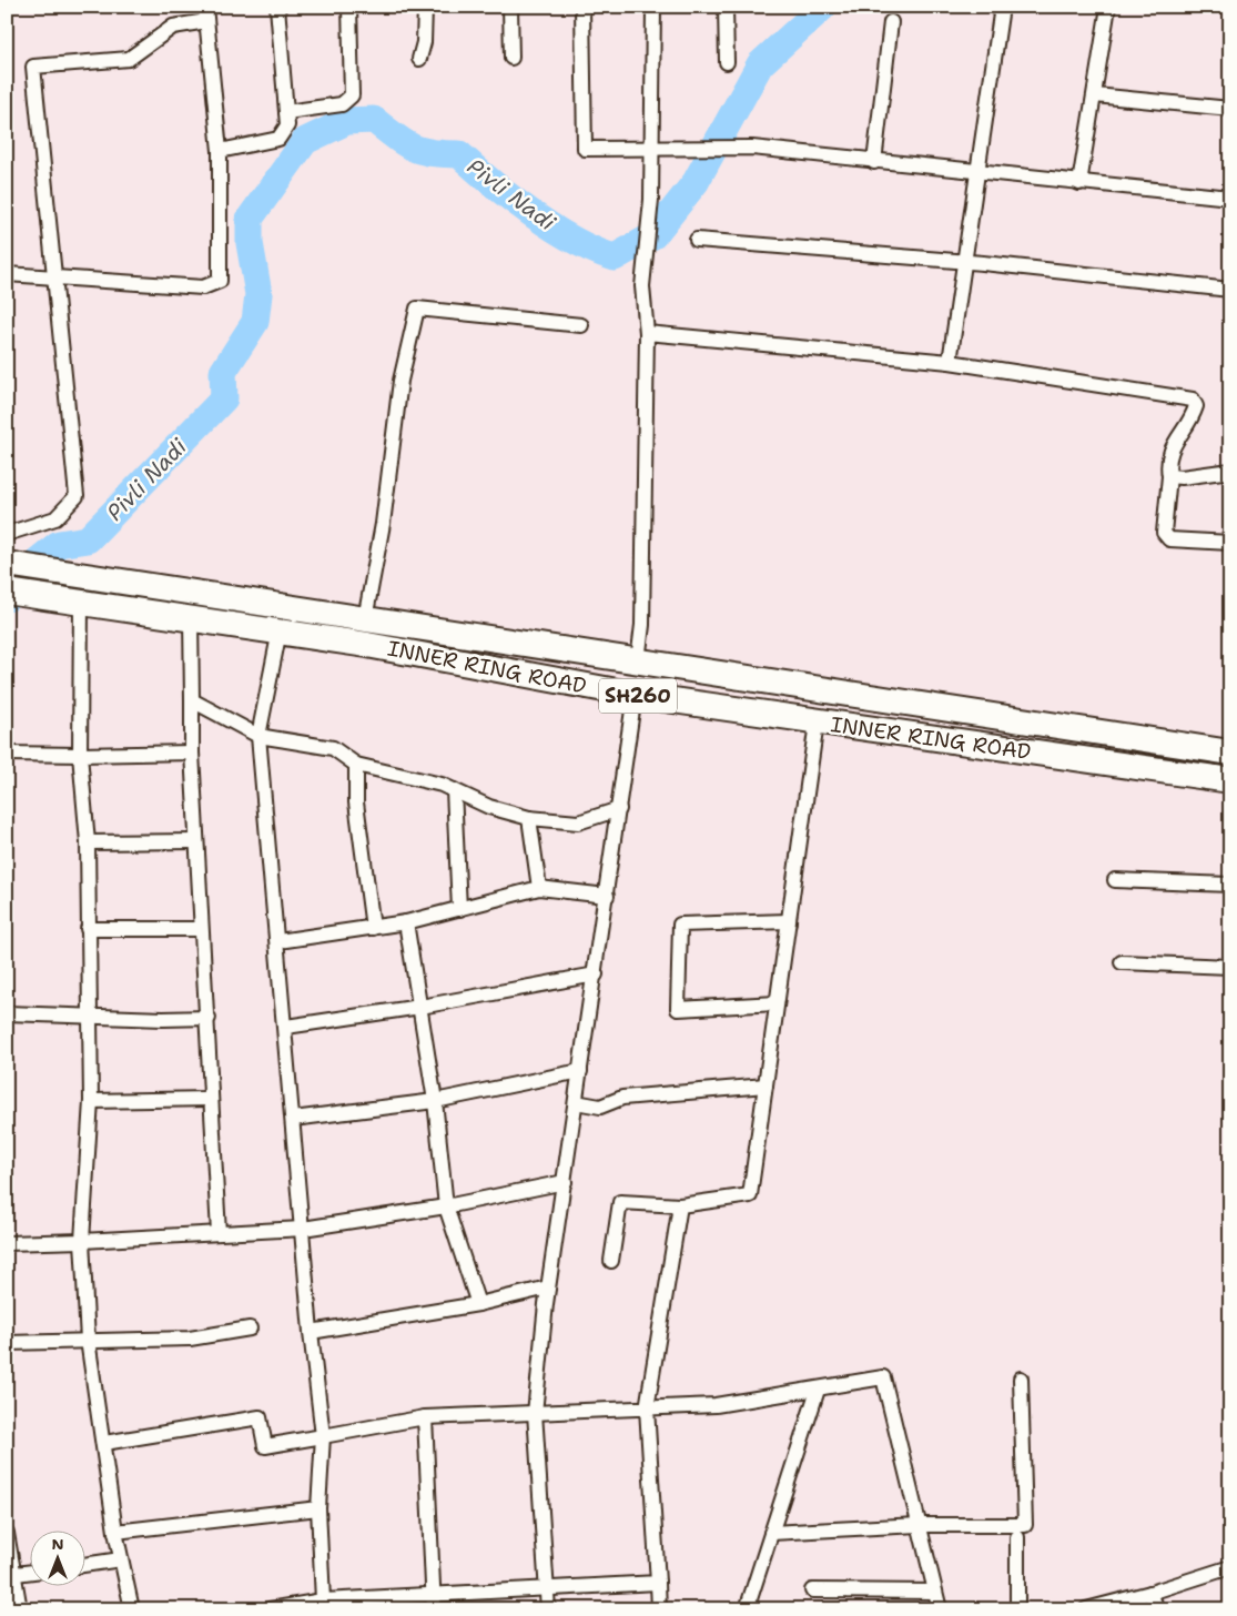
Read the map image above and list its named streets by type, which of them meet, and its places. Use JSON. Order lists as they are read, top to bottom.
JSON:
{
  "streets": {
    "highway": ["INNER RING ROAD", "SH260"]
  },
  "water": ["Pivli Nadi"],
  "north": "top"
}
